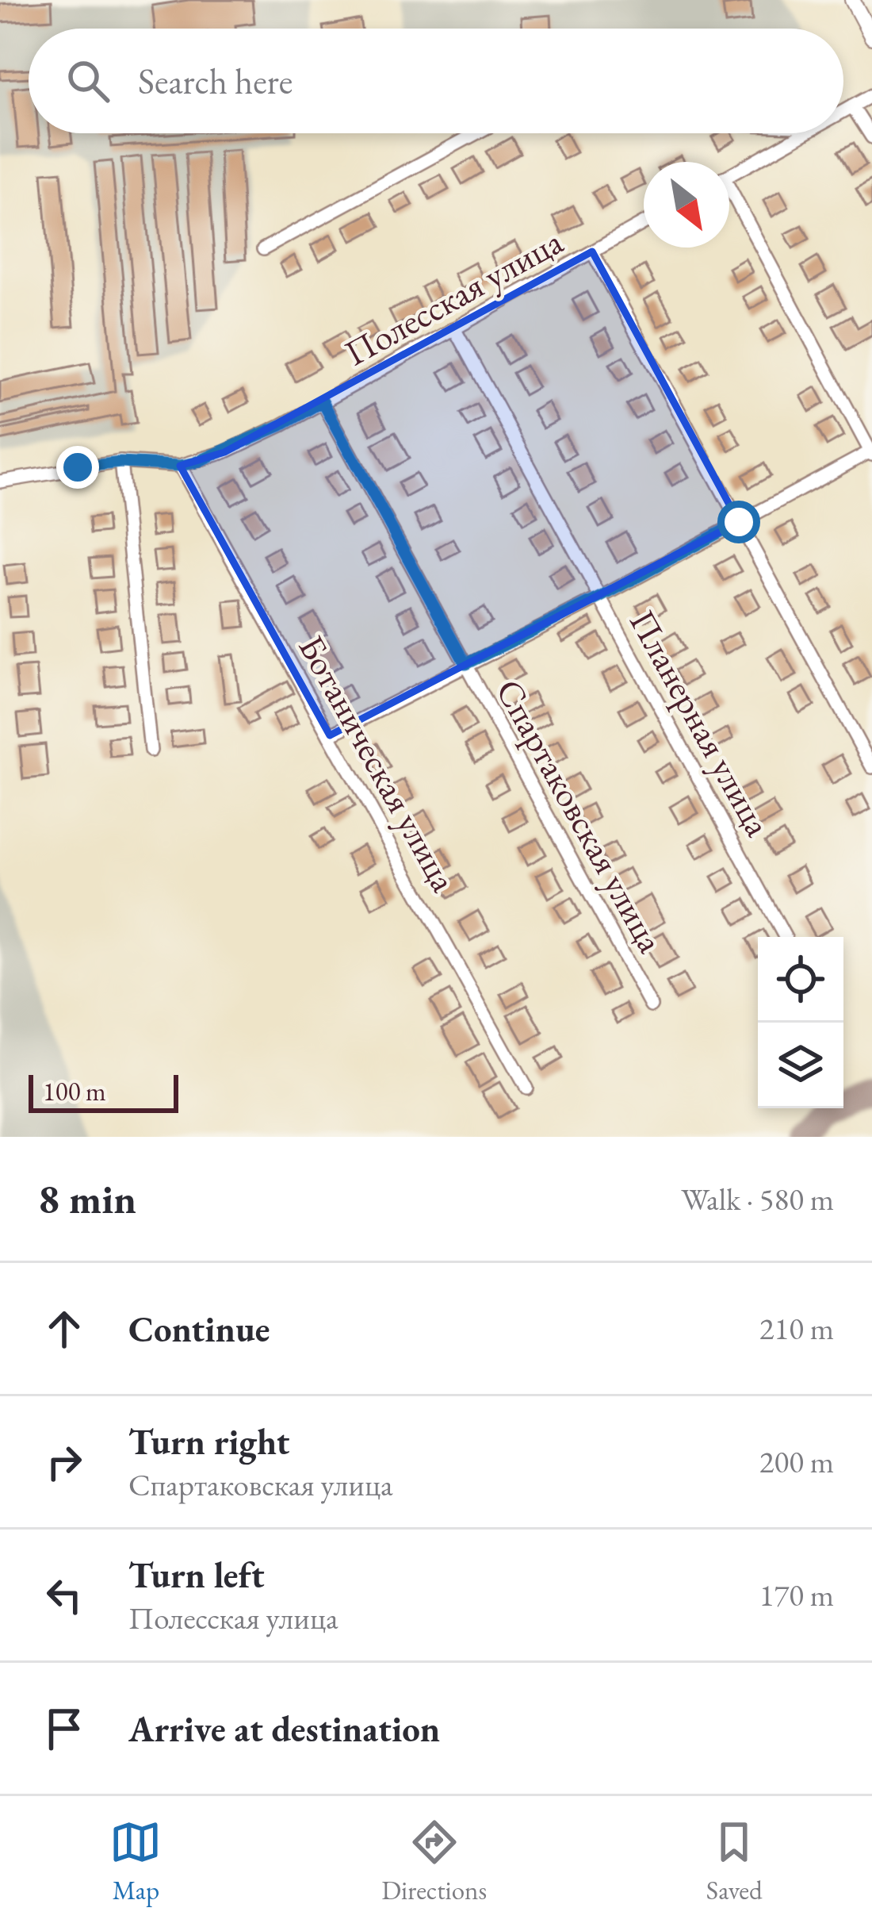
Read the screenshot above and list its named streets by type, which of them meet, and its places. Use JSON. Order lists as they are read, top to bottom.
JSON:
{
  "streets": {
    "street": [
      "Полесская улица",
      "Планерная улица",
      "Ботаническая улица",
      "Спартаковская улица"
    ]
  },
  "crossings": [
    ["Полесская улица", "Планерная улица"],
    ["Полесская улица", "Ботаническая улица"],
    ["Полесская улица", "Спартаковская улица"]
  ],
  "scale_bar": "100 m",
  "north": "bottom right",
  "page": {
    "search": "Search here",
    "scale": "100 m",
    "heading": ["8 min", "Walk · 580 m"],
    "list": [
      ["Continue", "210 m"],
      ["Turn right", "Спартаковская улица", "200 m"],
      ["Turn left", "Полесская улица", "170 m"],
      "Arrive at destination"
    ],
    "nav": ["Map", "Directions", "Saved"]
  }
}
